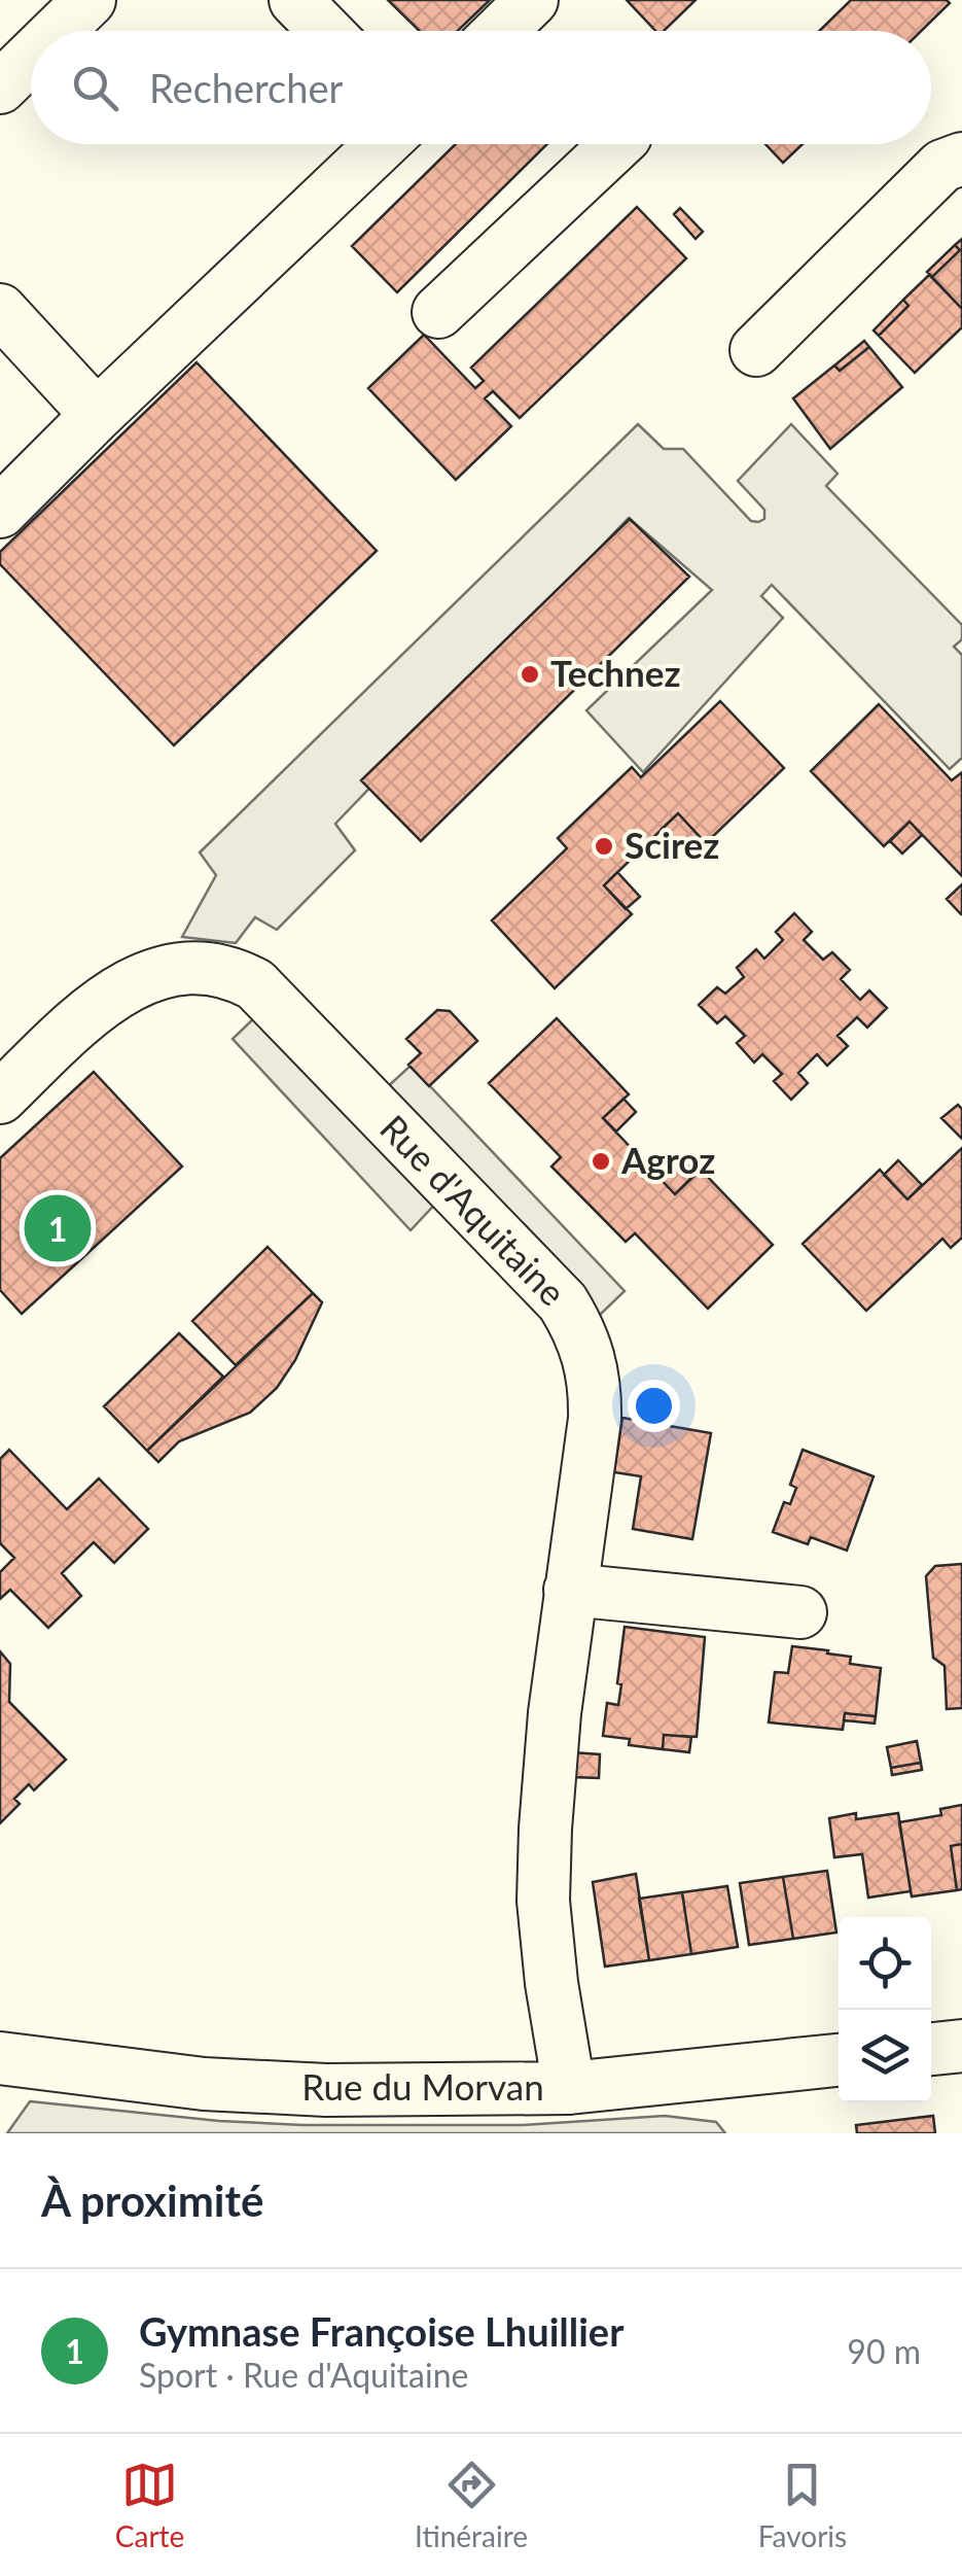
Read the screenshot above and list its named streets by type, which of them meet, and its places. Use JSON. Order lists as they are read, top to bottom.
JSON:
{
  "streets": {
    "street": ["Rue d'Aquitaine", "Rue du Morvan"]
  },
  "crossings": [
    ["Rue d'Aquitaine", "Rue du Morvan"]
  ],
  "places": ["Technez", "Scirez", "Agroz"],
  "page": {
    "search": "Rechercher",
    "pins": "1",
    "heading": "À proximité",
    "list": [
      {
        "mark": "1",
        "name": "Gymnase Françoise Lhuillier",
        "note": "Sport · Rue d'Aquitaine",
        "value": "90 m"
      }
    ],
    "nav": ["Carte", "Itinéraire", "Favoris"]
  }
}
